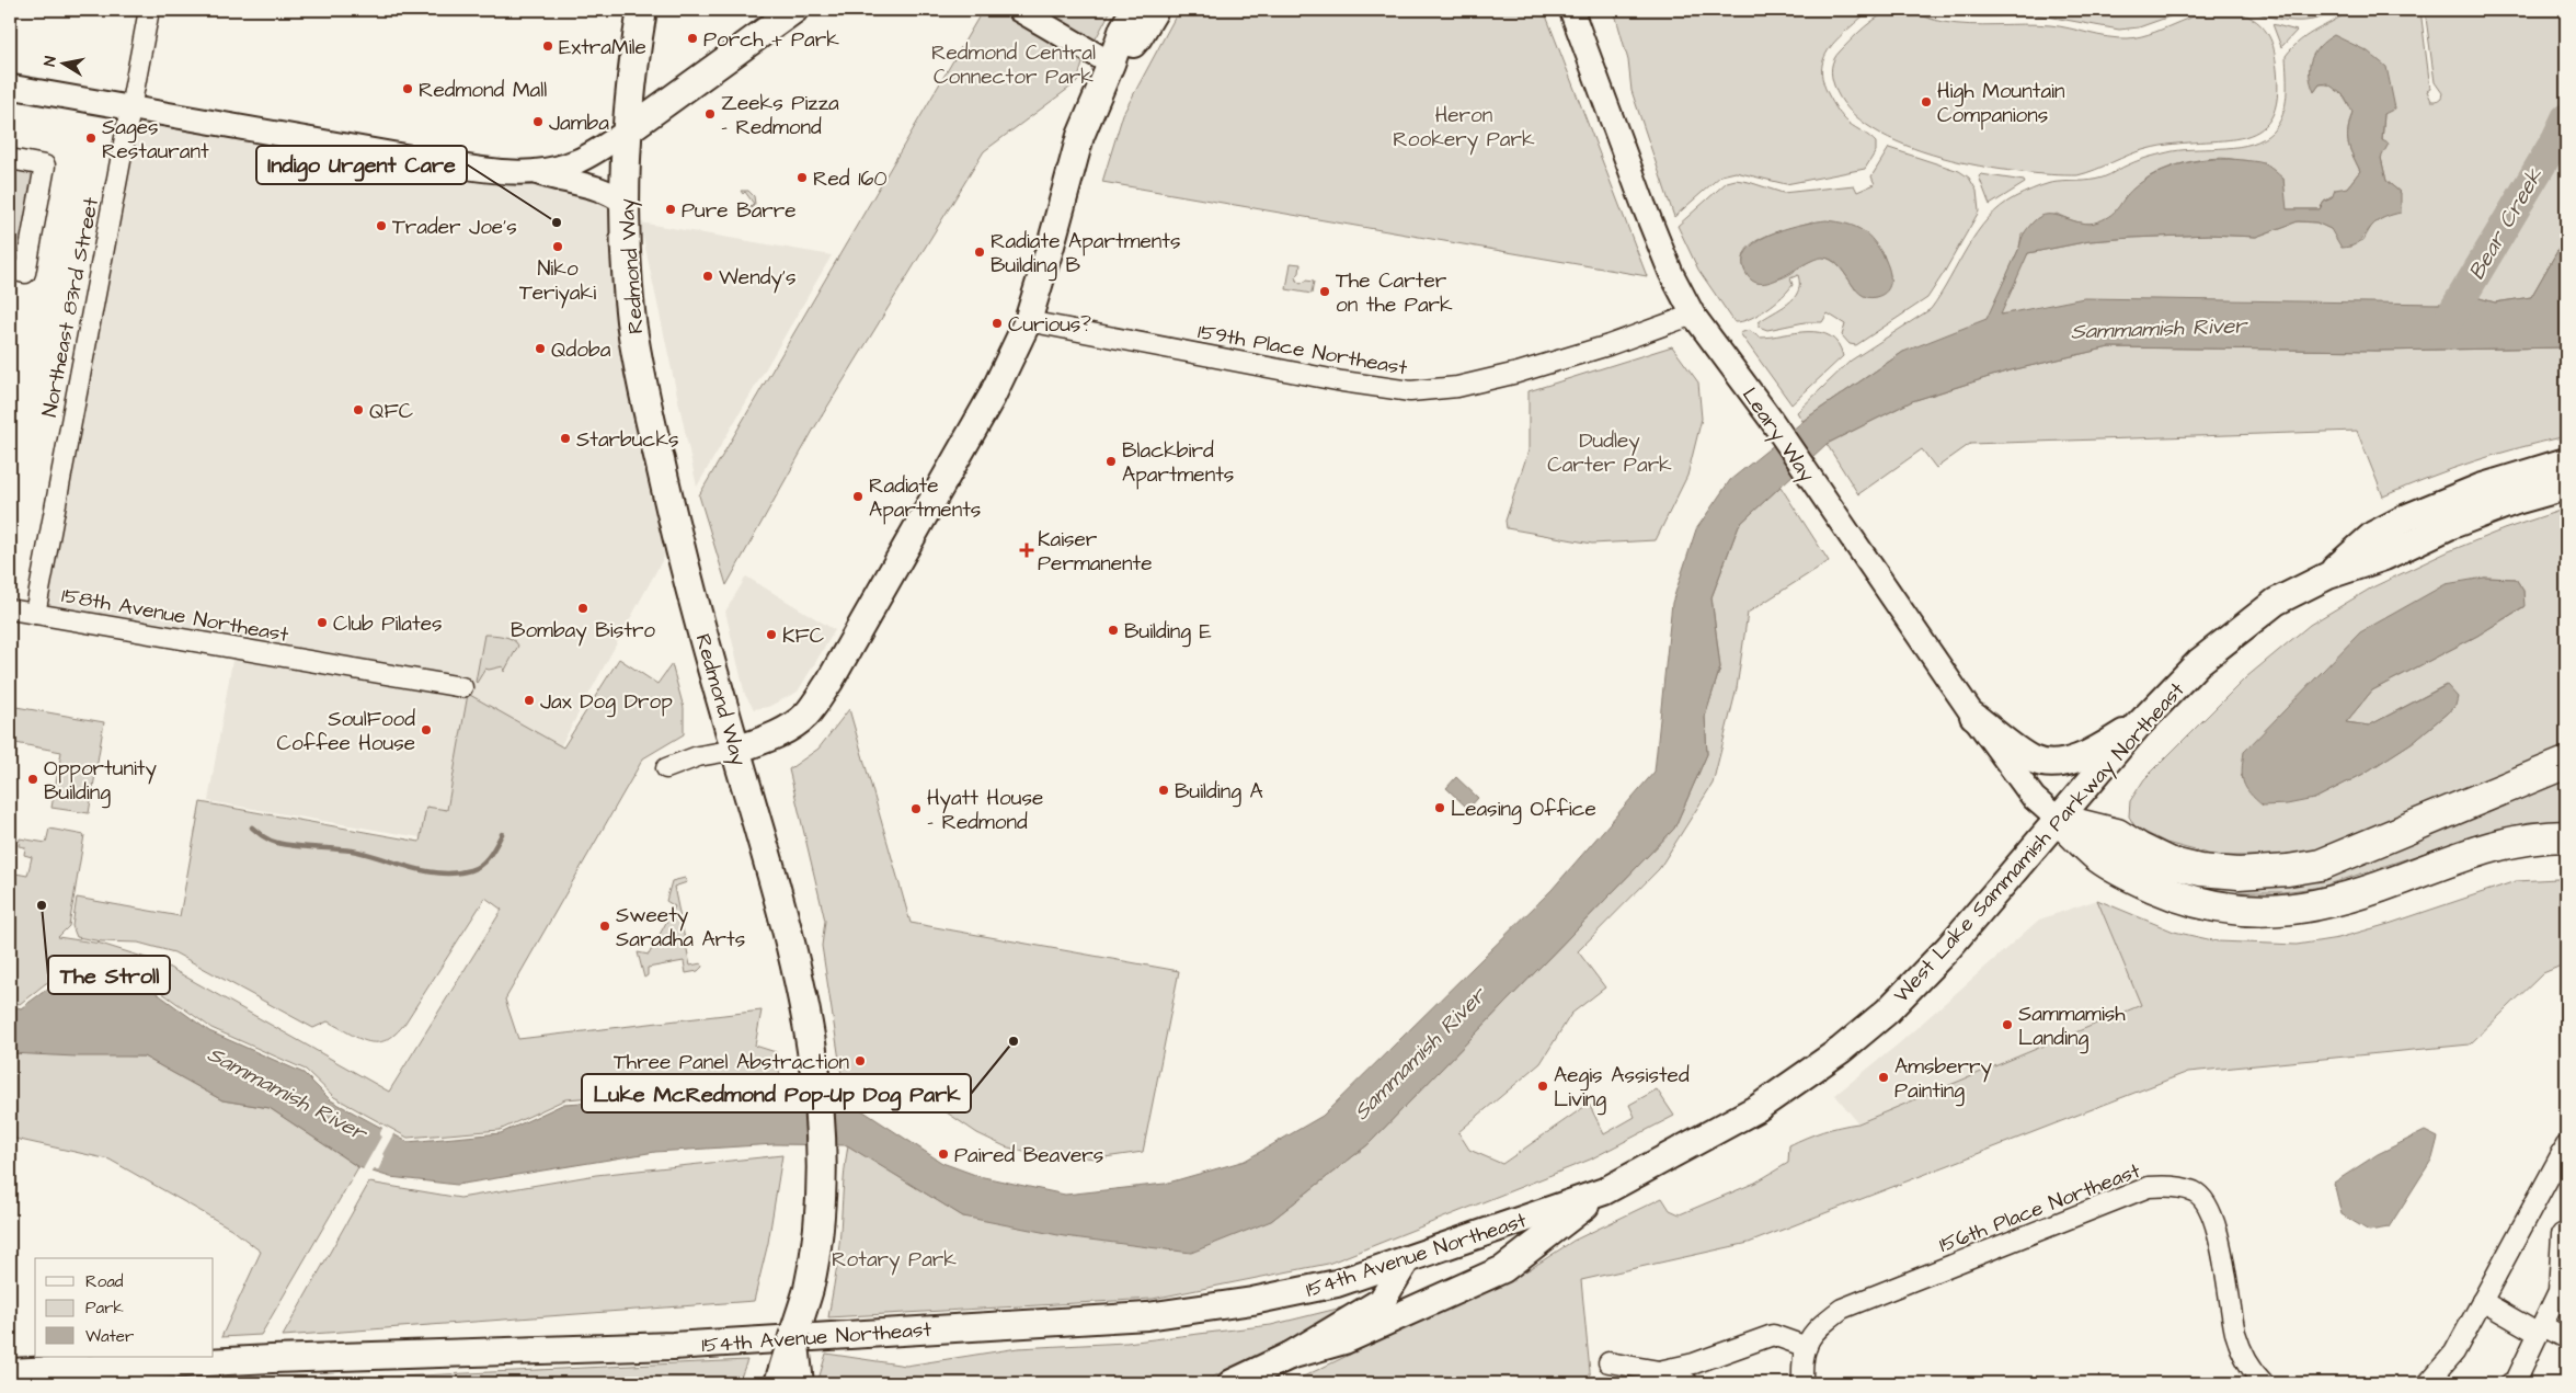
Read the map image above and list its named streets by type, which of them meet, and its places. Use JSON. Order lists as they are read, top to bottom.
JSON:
{
  "streets": {
    "main road": ["Redmond Way", "West Lake Sammamish Parkway Northeast", "154th Avenue Northeast"],
    "street": [
      "Northeast 83rd Street",
      "159th Place Northeast",
      "Leary Way",
      "158th Avenue Northeast",
      "156th Place Northeast"
    ]
  },
  "crossings": [
    ["Northeast 83rd Street", "158th Avenue Northeast"],
    ["159th Place Northeast", "Leary Way"],
    ["Leary Way", "West Lake Sammamish Parkway Northeast"],
    ["West Lake Sammamish Parkway Northeast", "154th Avenue Northeast"]
  ],
  "water": ["Bear Creek", "Sammamish River"],
  "parks": [
    "Redmond Central Connector Park",
    "Heron Rookery Park",
    "Dudley Carter Park",
    "Rotary Park"
  ],
  "places": {
    "other": [
      "Porch + Park",
      "ExtraMile",
      "Redmond Mall",
      "High Mountain Companions",
      "Zeeks Pizza - Redmond",
      "Jamba",
      "Sages Restaurant",
      "Red 160",
      "Pure Barre",
      "Indigo Urgent Care",
      "Trader Joe's",
      "Niko Teriyaki",
      "Radiate Apartments Building B",
      "Wendy's",
      "The Carter on the Park",
      "Curious?",
      "Qdoba",
      "QFC",
      "Starbucks",
      "Blackbird Apartments",
      "Radiate Apartments",
      "Bombay Bistro",
      "Club Pilates",
      "Building E",
      "KFC",
      "Jax Dog Drop",
      "SoulFood Coffee House",
      "Opportunity Building",
      "Building A",
      "Leasing Office",
      "Hyatt House - Redmond",
      "The Stroll",
      "Sweety Saradha Arts",
      "Sammamish Landing",
      "Luke McRedmond Pop-Up Dog Park",
      "Three Panel Abstraction",
      "Amsberry Painting",
      "Aegis Assisted Living",
      "Paired Beavers"
    ],
    "health": ["Kaiser Permanente"]
  },
  "legend": ["Road", "Park", "Water"],
  "north": "left"
}
